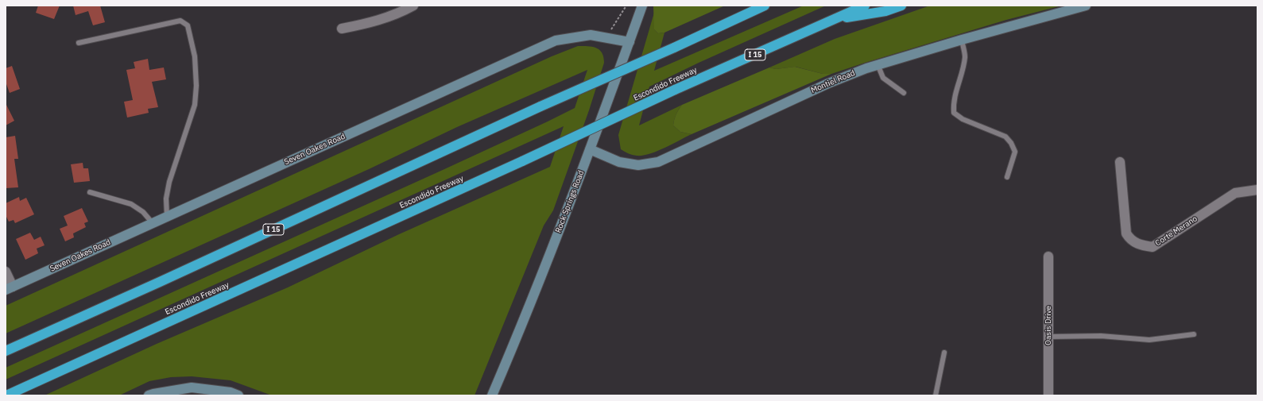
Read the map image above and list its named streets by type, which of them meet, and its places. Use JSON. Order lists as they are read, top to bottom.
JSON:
{
  "streets": {
    "highway": ["I 15", "Escondido Freeway"],
    "street": [
      "Montiel Road",
      "Seven Oakes Road",
      "Rock Springs Road",
      "Corte Merano",
      "Oasis Drive"
    ]
  },
  "crossings": [
    ["Montiel Road", "Rock Springs Road"],
    ["Seven Oakes Road", "Rock Springs Road"]
  ]
}
